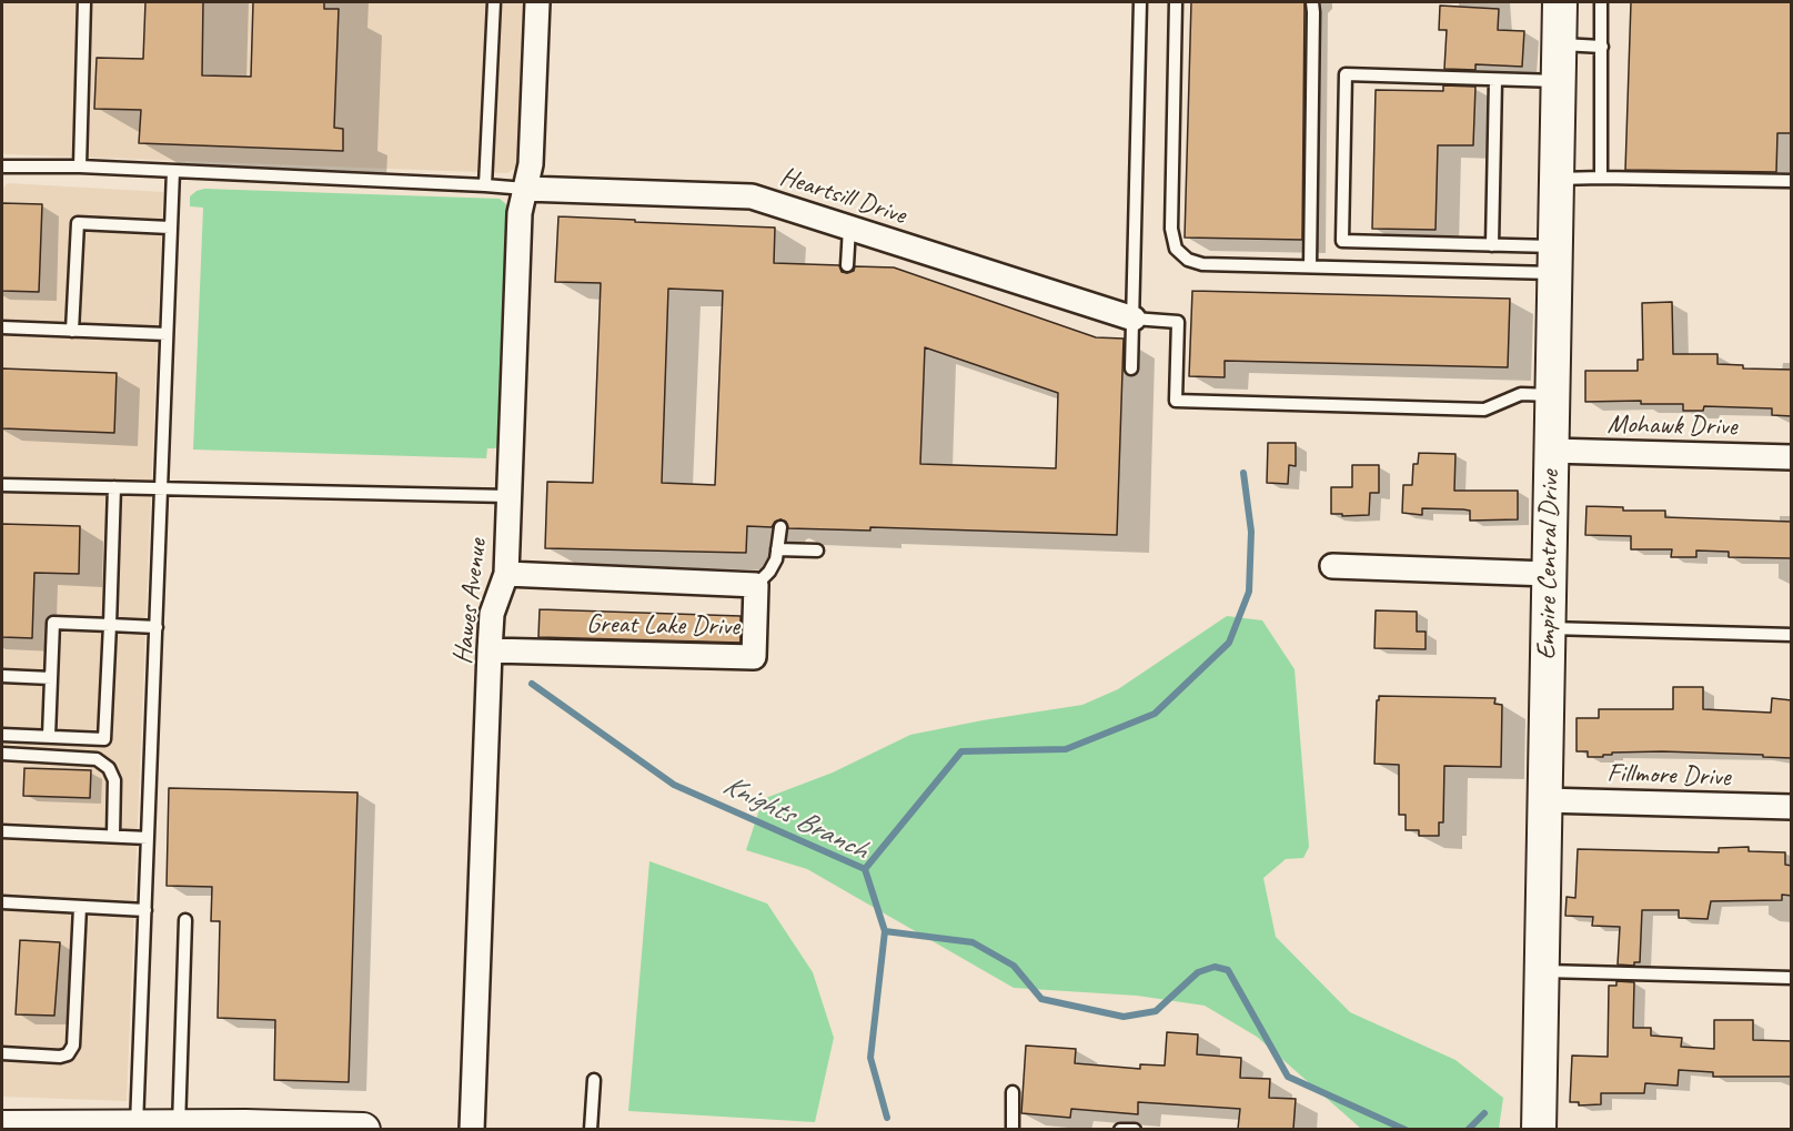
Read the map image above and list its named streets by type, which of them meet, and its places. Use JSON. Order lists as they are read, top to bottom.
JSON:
{
  "streets": {
    "street": [
      "Heartsill Drive",
      "Mohawk Drive",
      "Empire Central Drive",
      "Hawes Avenue",
      "Great Lake Drive",
      "Fillmore Drive"
    ]
  },
  "crossings": [
    ["Heartsill Drive", "Hawes Avenue"],
    ["Mohawk Drive", "Empire Central Drive"],
    ["Empire Central Drive", "Fillmore Drive"],
    ["Hawes Avenue", "Great Lake Drive"]
  ],
  "water": ["Knights Branch"]
}
